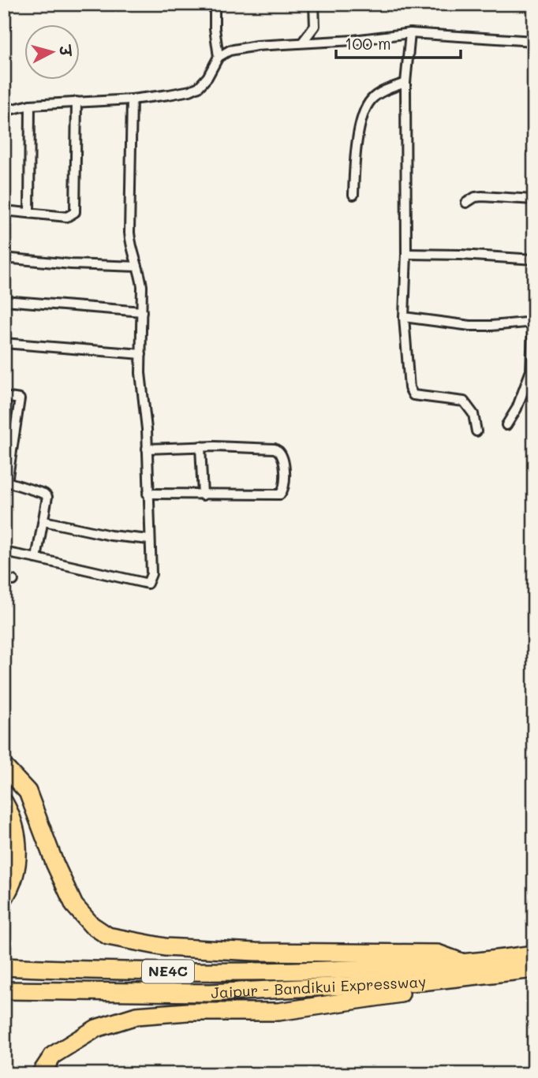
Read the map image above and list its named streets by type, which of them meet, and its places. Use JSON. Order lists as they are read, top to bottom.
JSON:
{
  "streets": {
    "highway": ["NE4C", "Jaipur - Bandikui Expressway"]
  },
  "scale_bar": "100 m",
  "north": "right"
}
